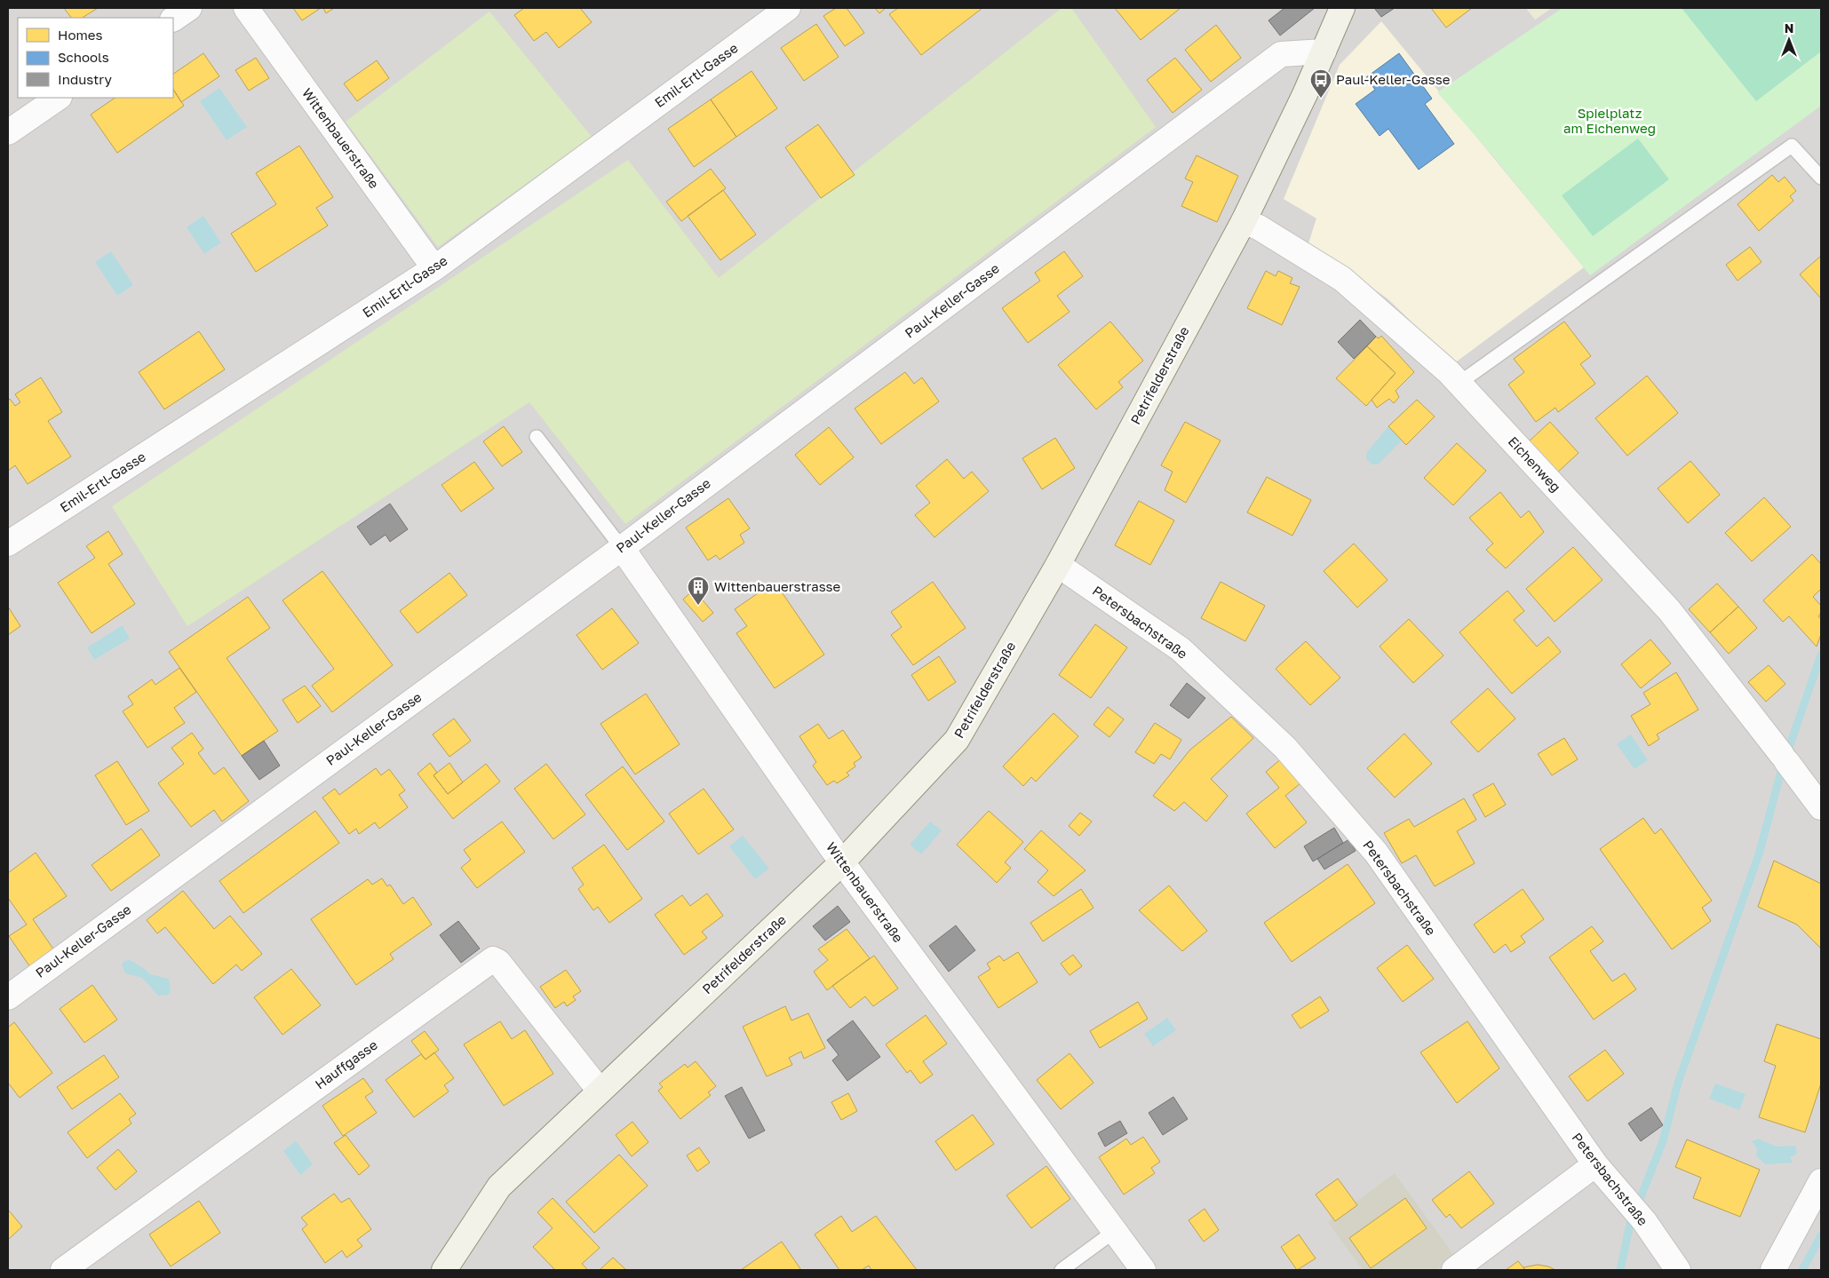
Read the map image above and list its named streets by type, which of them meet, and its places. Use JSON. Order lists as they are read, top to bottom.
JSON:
{
  "streets": {
    "main road": ["Petrifelderstraße"],
    "street": [
      "Emil-Ertl-Gasse",
      "Wittenbauerstraße",
      "Paul-Keller-Gasse",
      "Eichenweg",
      "Petersbachstraße",
      "Hauffgasse"
    ]
  },
  "crossings": [
    ["Emil-Ertl-Gasse", "Wittenbauerstraße"],
    ["Wittenbauerstraße", "Paul-Keller-Gasse"],
    ["Wittenbauerstraße", "Petrifelderstraße"],
    ["Paul-Keller-Gasse", "Petrifelderstraße"],
    ["Petrifelderstraße", "Eichenweg"],
    ["Petrifelderstraße", "Petersbachstraße"],
    ["Petrifelderstraße", "Hauffgasse"]
  ],
  "parks": ["Spielplatz am Eichenweg"],
  "places": {
    "bus stop": ["Paul-Keller-Gasse"],
    "building": ["Wittenbauerstrasse"]
  },
  "legend": ["Homes", "Schools", "Industry"],
  "north": "top"
}
